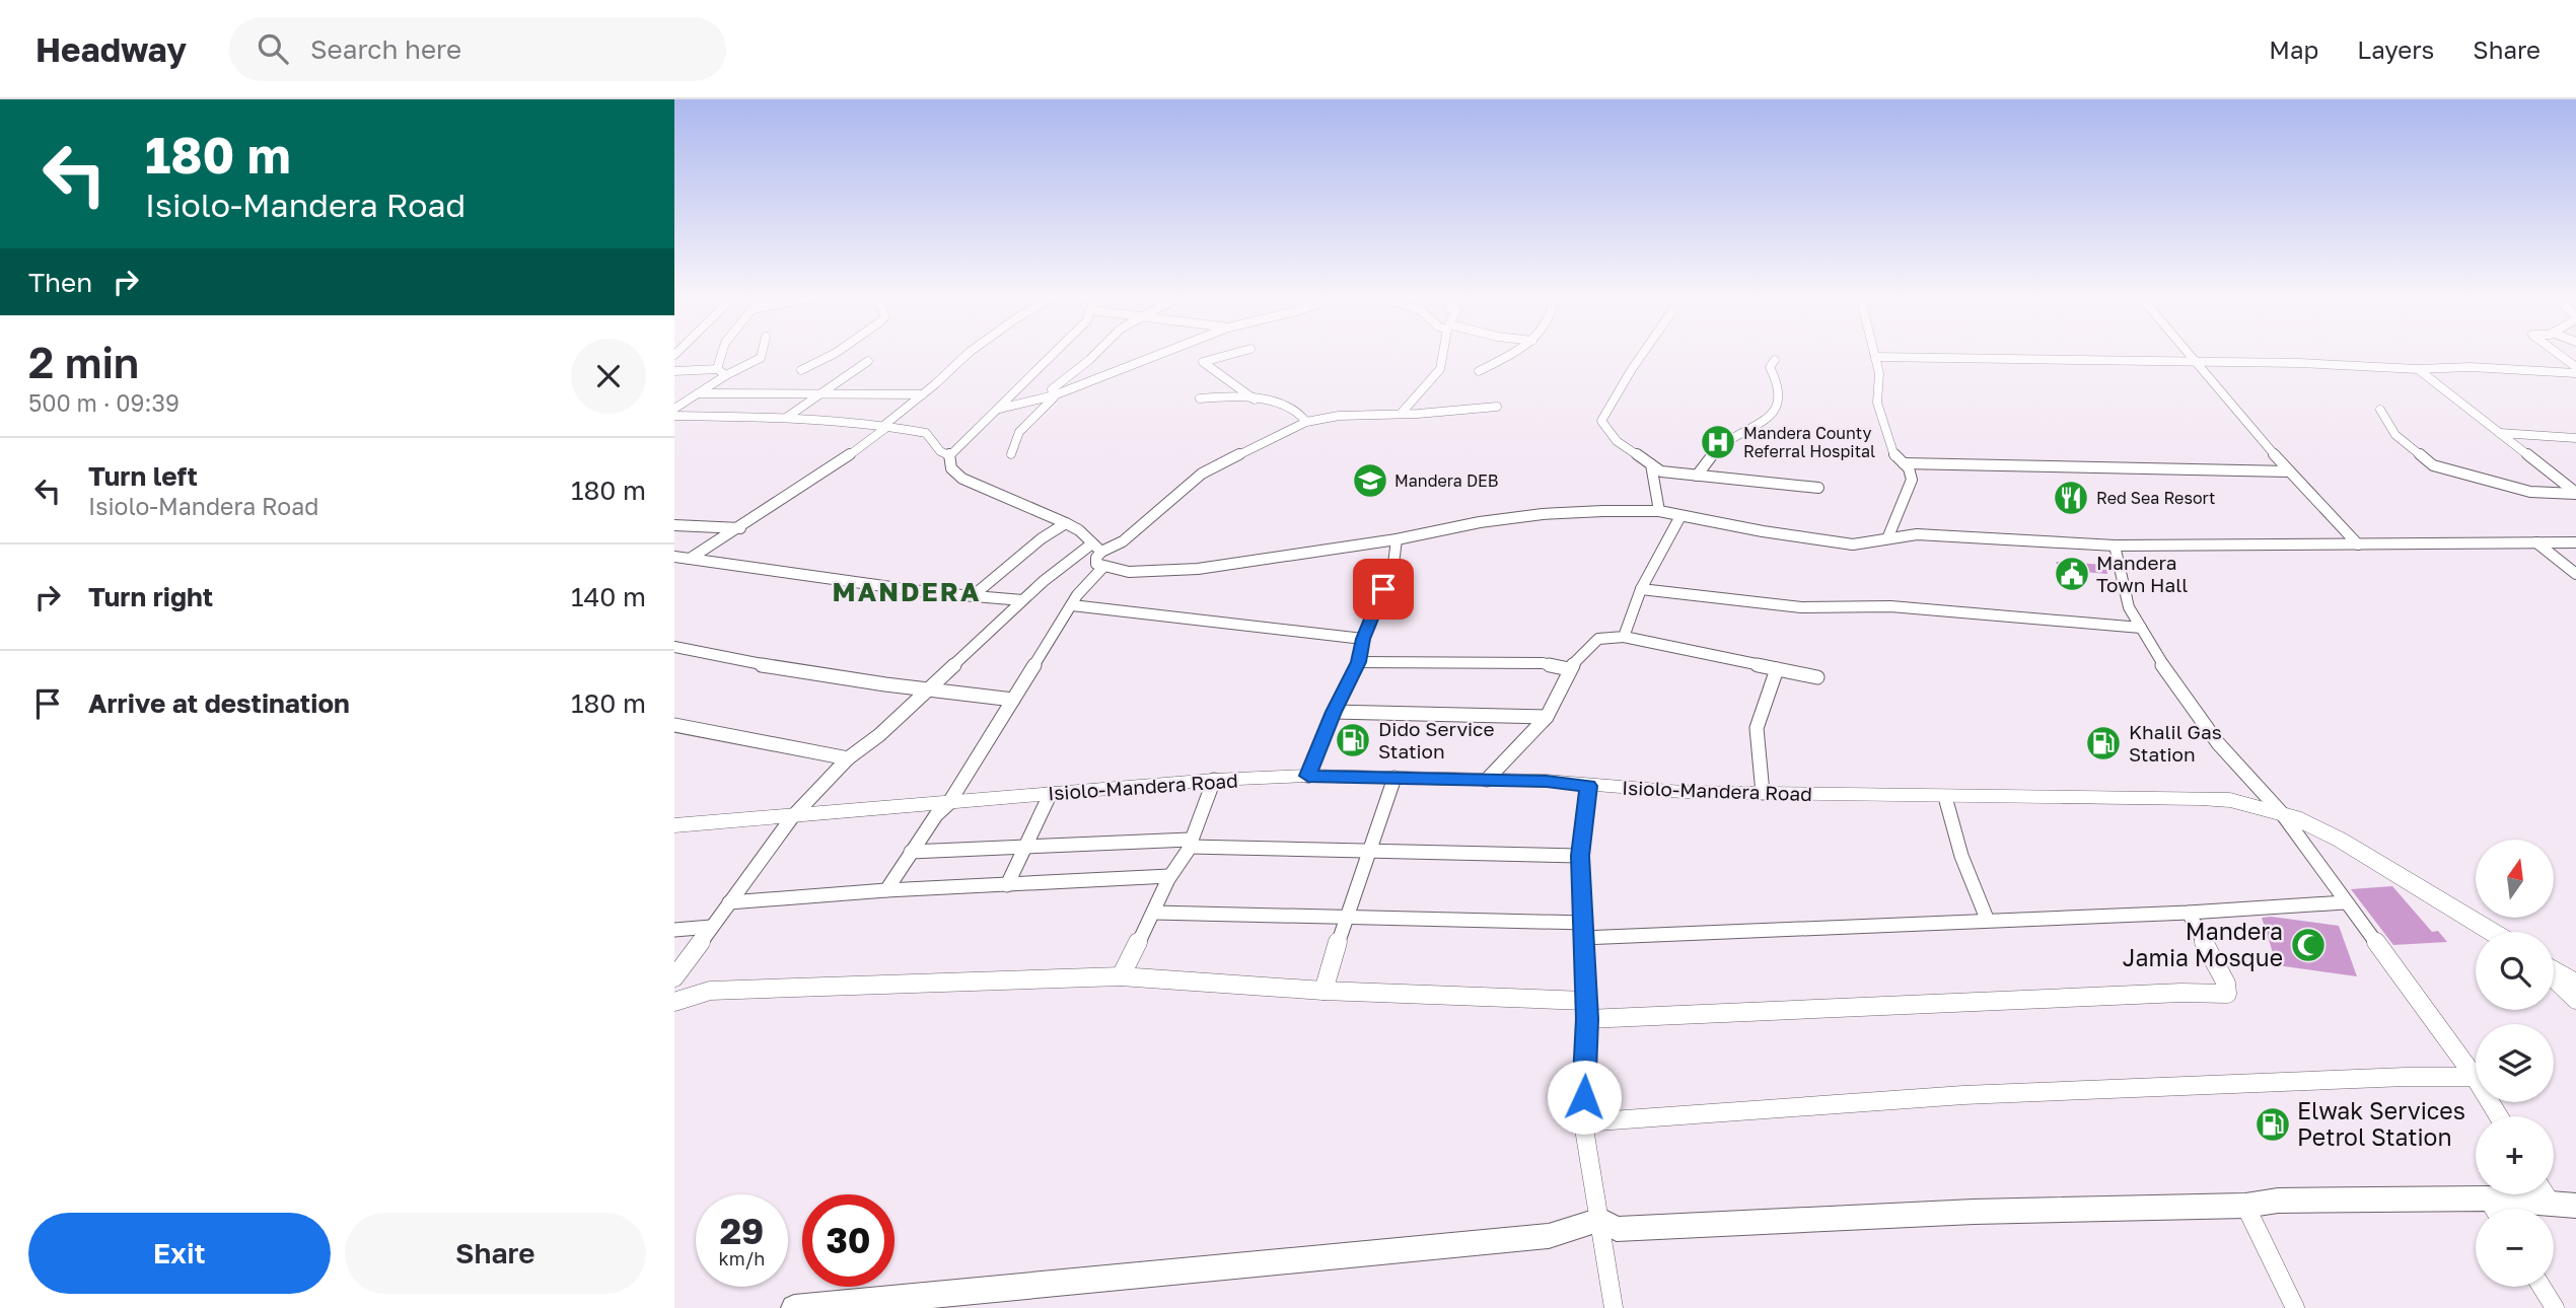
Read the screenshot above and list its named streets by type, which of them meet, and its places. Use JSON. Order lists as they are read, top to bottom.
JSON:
{
  "streets": {
    "highway": ["Isiolo-Mandera Road"]
  },
  "districts": ["MANDERA"],
  "places": {
    "hospital": ["Mandera County Referral Hospital"],
    "school or university": ["Mandera DEB"],
    "restaurant": ["Red Sea Resort"],
    "public building": ["Mandera Town Hall"],
    "fuel station": ["Dido Service Station", "Khalil Gas Station", "Elwak Services Petrol Station"],
    "mosque": ["Mandera Jamia Mosque"]
  },
  "north": "top",
  "page": {
    "header": "Headway",
    "search": "Search here",
    "nav": ["Map", "Layers", "Share"],
    "turn": ["180 m", "Isiolo-Mandera Road"],
    "then": "Then",
    "heading": ["2 min", "500 m · 09:39"],
    "list": [
      {
        "name": "Turn left",
        "note": "Isiolo-Mandera Road",
        "value": "180 m"
      },
      {
        "name": "Turn right",
        "value": "140 m"
      },
      {
        "name": "Arrive at destination",
        "value": "180 m"
      }
    ],
    "map_buttons": ["+", "−"],
    "speed": "29 km/h",
    "limit": "30",
    "buttons": ["Exit", "Share"]
  }
}
